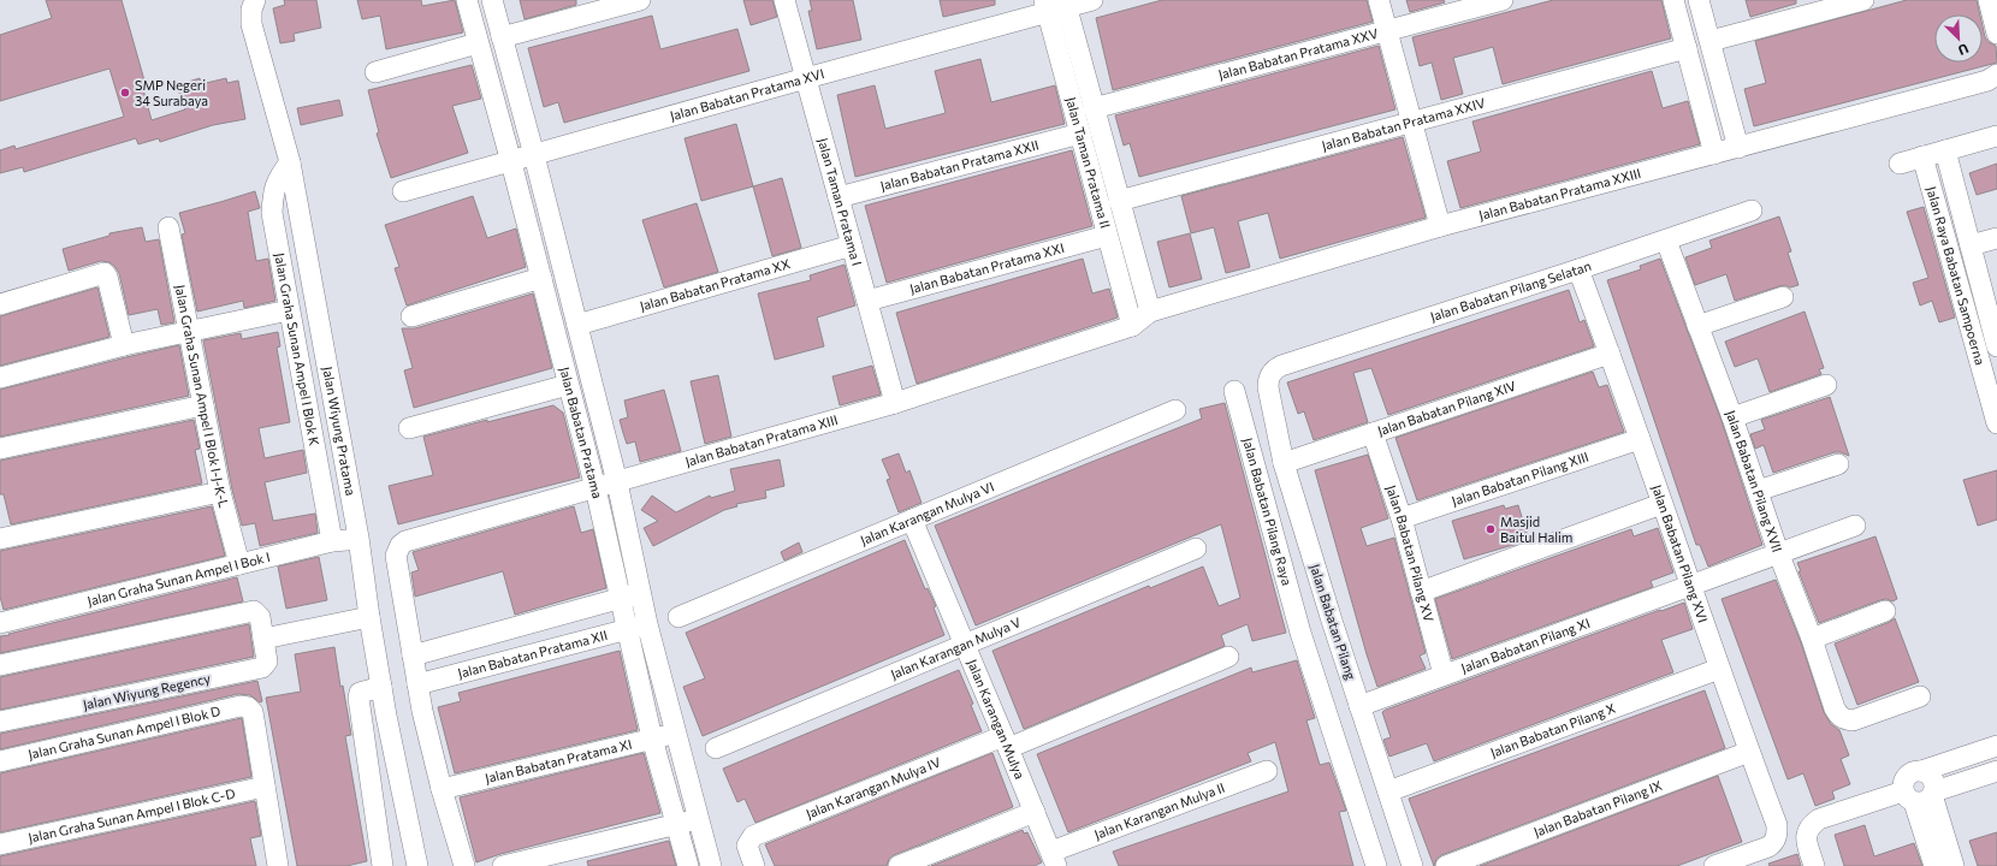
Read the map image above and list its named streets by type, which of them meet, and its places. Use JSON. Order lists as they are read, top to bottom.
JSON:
{
  "streets": {
    "street": [
      "Jalan Babatan Pratama XXV",
      "Jalan Babatan Pratama XVI",
      "Jalan Babatan Pratama XXIV",
      "Jalan Taman Pratama II",
      "Jalan Babatan Pratama XXII",
      "Jalan Babatan Pratama XXIII",
      "Jalan Taman Pratama I",
      "Jalan Babatan Pratama XXI",
      "Jalan Raya Babatan Sampoerna",
      "Jalan Babatan Pratama XX",
      "Jalan Babatan Pilang Selatan",
      "Jalan Graha Sunan Ampel I Blok K",
      "Jalan Graha Sunan Ampel I Blok I-J-K-L",
      "Jalan Babatan Pilang XIV",
      "Jalan Wiyung Pratama",
      "Jalan Babatan Pratama",
      "Jalan Babatan Pratama XIII",
      "Jalan Babatan Pilang XIII",
      "Jalan Babatan Pilang XVII",
      "Jalan Babatan Pilang Raya",
      "Jalan Karangan Mulya VI",
      "Jalan Babatan Pilang XV",
      "Jalan Babatan Pilang XVI",
      "Jalan Graha Sunan Ampel I Bok I",
      "Jalan Babatan Pilang",
      "Jalan Babatan Pilang XI",
      "Jalan Karangan Mulya V",
      "Jalan Babatan Pratama XII",
      "Jalan Wiyung Regency",
      "Jalan Karangan Mulya",
      "Jalan Babatan Pilang X",
      "Jalan Graha Sunan Ampel I Blok D",
      "Jalan Babatan Pratama XI",
      "Jalan Karangan Mulya IV",
      "Jalan Babatan Pilang IX",
      "Jalan Karangan Mulya II",
      "Jalan Graha Sunan Ampel I Blok C-D"
    ]
  },
  "crossings": [
    ["Jalan Babatan Pratama XXV", "Jalan Taman Pratama II"],
    ["Jalan Babatan Pratama XVI", "Jalan Taman Pratama II"],
    ["Jalan Babatan Pratama XVI", "Jalan Taman Pratama I"],
    ["Jalan Babatan Pratama XVI", "Jalan Babatan Pratama"],
    ["Jalan Babatan Pratama XXIV", "Jalan Taman Pratama II"],
    ["Jalan Taman Pratama II", "Jalan Babatan Pratama XXII"],
    ["Jalan Taman Pratama II", "Jalan Babatan Pratama XXIII"],
    ["Jalan Taman Pratama II", "Jalan Babatan Pratama XXI"],
    ["Jalan Taman Pratama II", "Jalan Babatan Pratama XIII"],
    ["Jalan Babatan Pratama XXII", "Jalan Taman Pratama I"],
    ["Jalan Babatan Pratama XXIII", "Jalan Babatan Pratama XIII"],
    ["Jalan Taman Pratama I", "Jalan Babatan Pratama XXI"],
    ["Jalan Taman Pratama I", "Jalan Babatan Pratama XX"],
    ["Jalan Taman Pratama I", "Jalan Babatan Pratama XIII"],
    ["Jalan Babatan Pratama XX", "Jalan Babatan Pratama"],
    ["Jalan Babatan Pilang Selatan", "Jalan Babatan Pilang XVII"],
    ["Jalan Babatan Pilang Selatan", "Jalan Babatan Pilang XVI"],
    ["Jalan Babatan Pilang Selatan", "Jalan Babatan Pilang"],
    ["Jalan Graha Sunan Ampel I Blok K", "Jalan Wiyung Pratama"],
    ["Jalan Graha Sunan Ampel I Blok K", "Jalan Graha Sunan Ampel I Bok I"],
    ["Jalan Graha Sunan Ampel I Blok I-J-K-L", "Jalan Graha Sunan Ampel I Bok I"],
    ["Jalan Babatan Pilang XIV", "Jalan Babatan Pilang XV"],
    ["Jalan Babatan Pilang XIV", "Jalan Babatan Pilang XVI"],
    ["Jalan Babatan Pilang XIV", "Jalan Babatan Pilang"],
    ["Jalan Wiyung Pratama", "Jalan Graha Sunan Ampel I Bok I"],
    ["Jalan Babatan Pratama", "Jalan Babatan Pratama XIII"],
    ["Jalan Babatan Pratama", "Jalan Babatan Pratama XII"],
    ["Jalan Babatan Pratama", "Jalan Babatan Pratama XI"],
    ["Jalan Babatan Pilang XIII", "Jalan Babatan Pilang XV"],
    ["Jalan Babatan Pilang XIII", "Jalan Babatan Pilang XVI"],
    ["Jalan Babatan Pilang XVII", "Jalan Babatan Pilang XI"],
    ["Jalan Babatan Pilang Raya", "Jalan Babatan Pilang"],
    ["Jalan Karangan Mulya VI", "Jalan Karangan Mulya"],
    ["Jalan Babatan Pilang XV", "Jalan Babatan Pilang XI"],
    ["Jalan Babatan Pilang XVI", "Jalan Babatan Pilang XI"],
    ["Jalan Babatan Pilang XVI", "Jalan Babatan Pilang X"],
    ["Jalan Babatan Pilang XVI", "Jalan Babatan Pilang IX"],
    ["Jalan Babatan Pilang", "Jalan Babatan Pilang XI"],
    ["Jalan Babatan Pilang", "Jalan Babatan Pilang X"],
    ["Jalan Karangan Mulya V", "Jalan Karangan Mulya"],
    ["Jalan Karangan Mulya", "Jalan Karangan Mulya IV"],
    ["Jalan Karangan Mulya", "Jalan Karangan Mulya II"],
    ["Jalan Graha Sunan Ampel I Blok D", "Jalan Graha Sunan Ampel I Blok C-D"]
  ],
  "places": ["SMP Negeri 34 Surabaya", "Masjid Baitul Halim"],
  "north": "bottom right"
}
